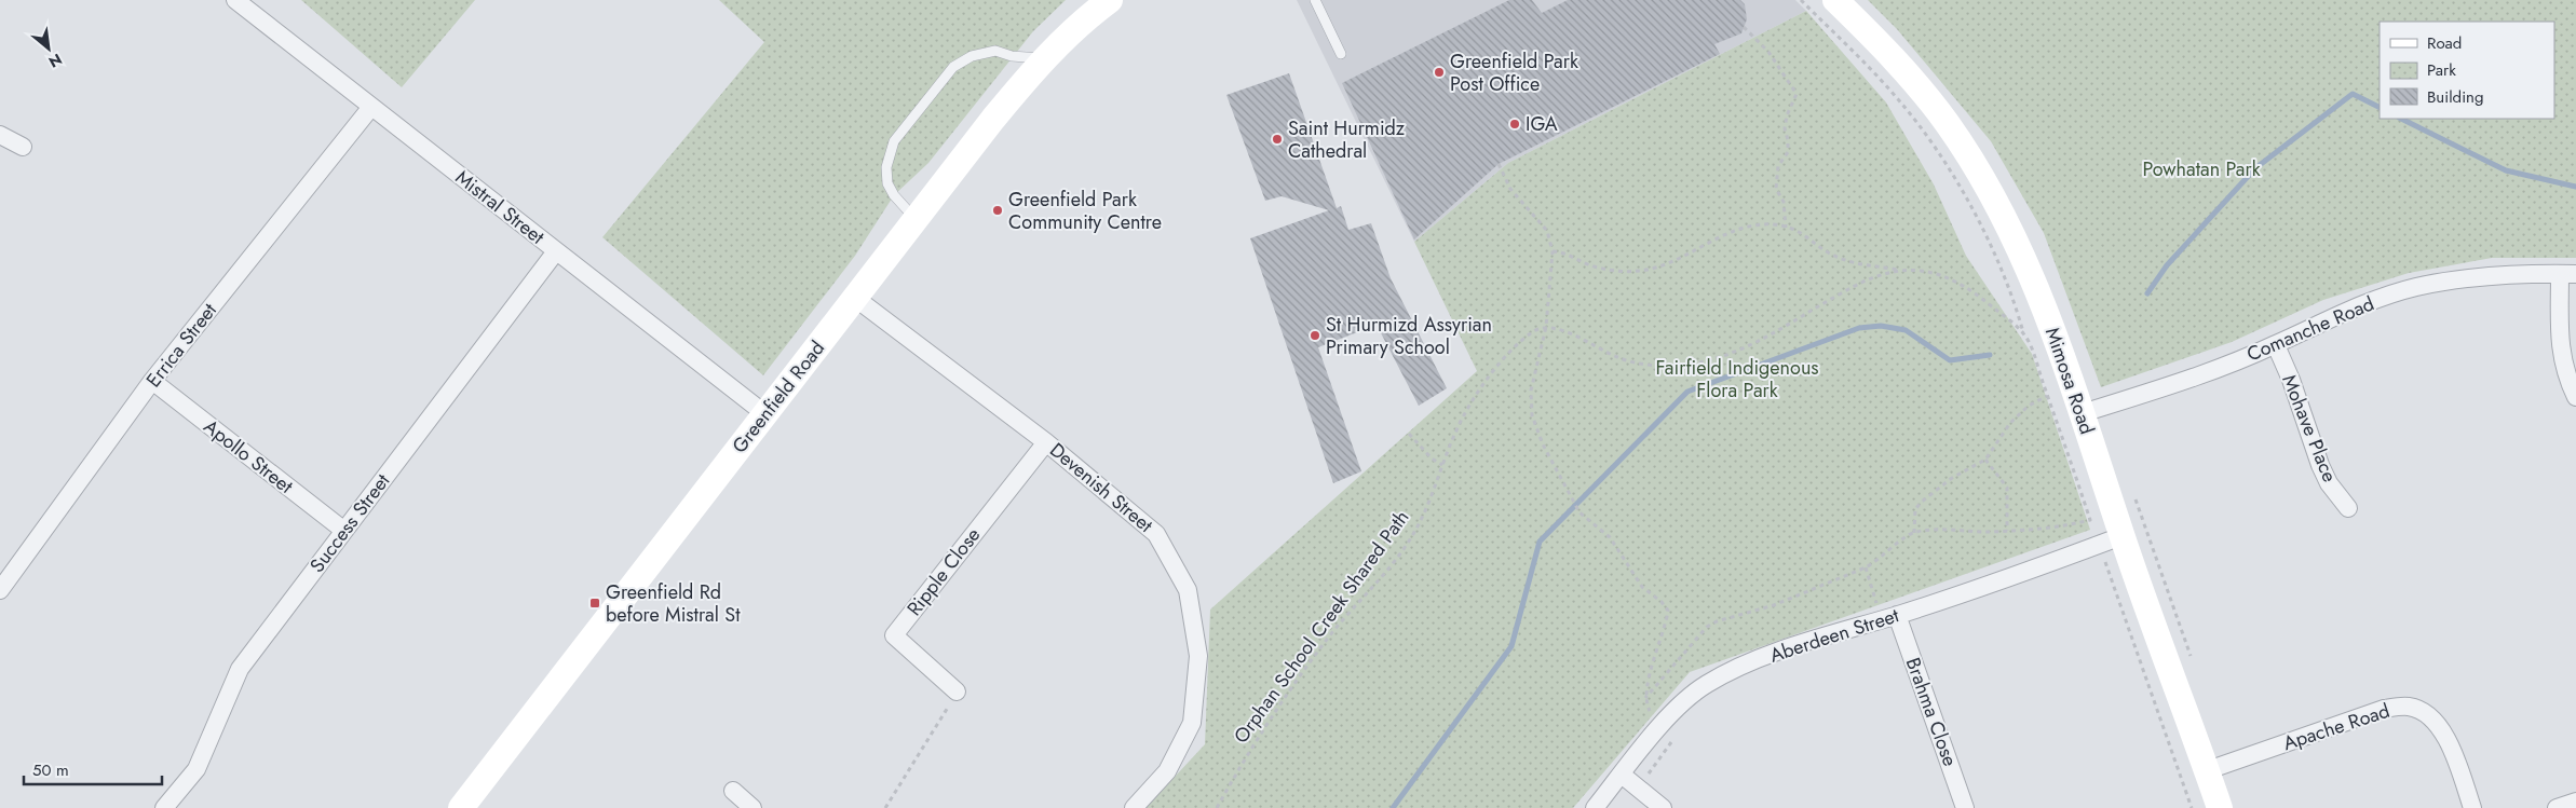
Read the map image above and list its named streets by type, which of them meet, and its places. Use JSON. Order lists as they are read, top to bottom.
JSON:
{
  "streets": {
    "street": [
      "Mistral Street",
      "Comanche Road",
      "Errica Street",
      "Mimosa Road",
      "Greenfield Road",
      "Mohave Place",
      "Apollo Street",
      "Devenish Street",
      "Success Street",
      "Ripple Close",
      "Aberdeen Street",
      "Brahma Close",
      "Apache Road"
    ],
    "path": ["Orphan School Creek Shared Path"]
  },
  "crossings": [
    ["Mistral Street", "Errica Street"],
    ["Mistral Street", "Greenfield Road"],
    ["Mistral Street", "Success Street"],
    ["Comanche Road", "Mimosa Road"],
    ["Comanche Road", "Mohave Place"],
    ["Errica Street", "Apollo Street"],
    ["Mimosa Road", "Aberdeen Street"],
    ["Mimosa Road", "Apache Road"],
    ["Greenfield Road", "Devenish Street"],
    ["Apollo Street", "Success Street"],
    ["Devenish Street", "Ripple Close"],
    ["Aberdeen Street", "Brahma Close"]
  ],
  "parks": ["Powhatan Park", "Fairfield Indigenous Flora Park"],
  "places": {
    "other": [
      "Greenfield Park Post Office",
      "IGA",
      "Saint Hurmidz Cathedral",
      "Greenfield Park Community Centre",
      "St Hurmizd Assyrian Primary School"
    ],
    "transit": ["Greenfield Rd before Mistral St"]
  },
  "legend": ["Road", "Park", "Building"],
  "scale_bar": "50 m",
  "north": "bottom right"
}
